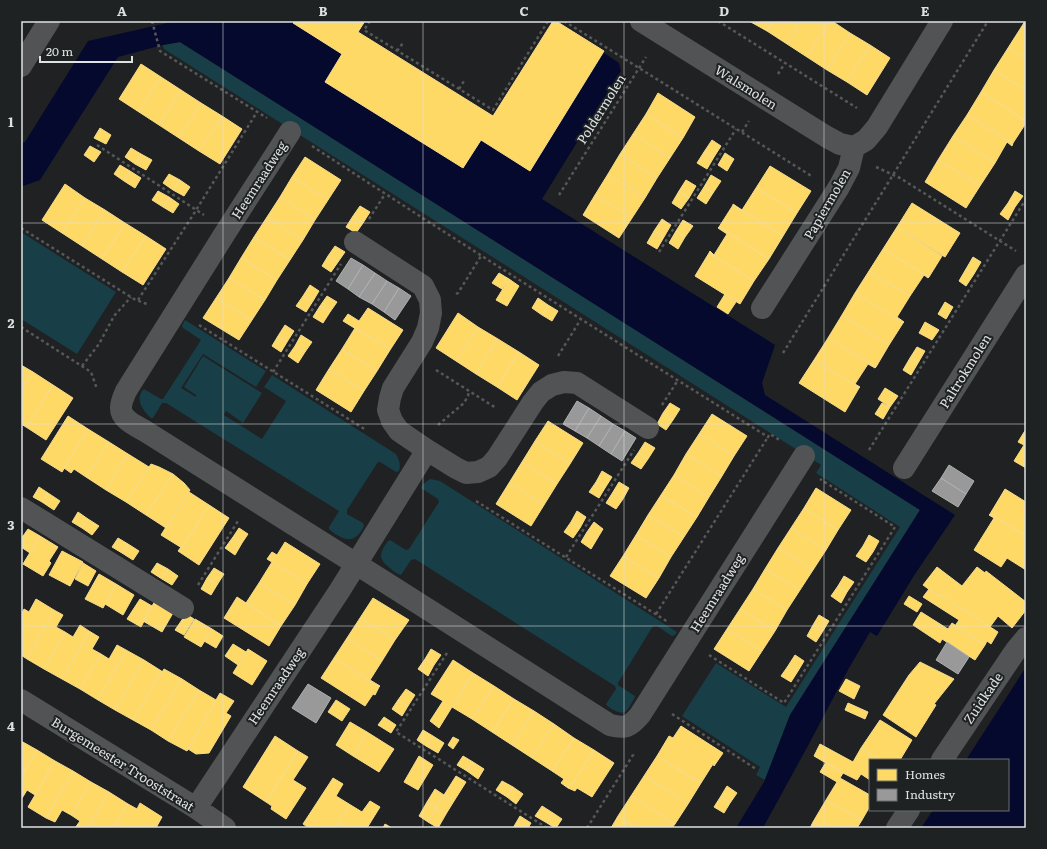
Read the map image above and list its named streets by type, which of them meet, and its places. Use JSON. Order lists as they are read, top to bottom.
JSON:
{
  "streets": {
    "street": [
      "Walsmolen",
      "Heemraadweg",
      "Papiermolen",
      "Paltrokmolen",
      "Zuidkade",
      "Burgemeester Trooststraat"
    ],
    "path": ["Poldermolen"]
  },
  "crossings": [
    ["Walsmolen", "Poldermolen"],
    ["Walsmolen", "Papiermolen"],
    ["Heemraadweg", "Burgemeester Trooststraat"]
  ],
  "legend": ["Homes", "Industry"],
  "scale_bar": "20 m",
  "grid": {
    "columns": [
      "A",
      "B",
      "C",
      "D",
      "E"
    ],
    "rows": [
      "1",
      "2",
      "3",
      "4"
    ]
  }
}
